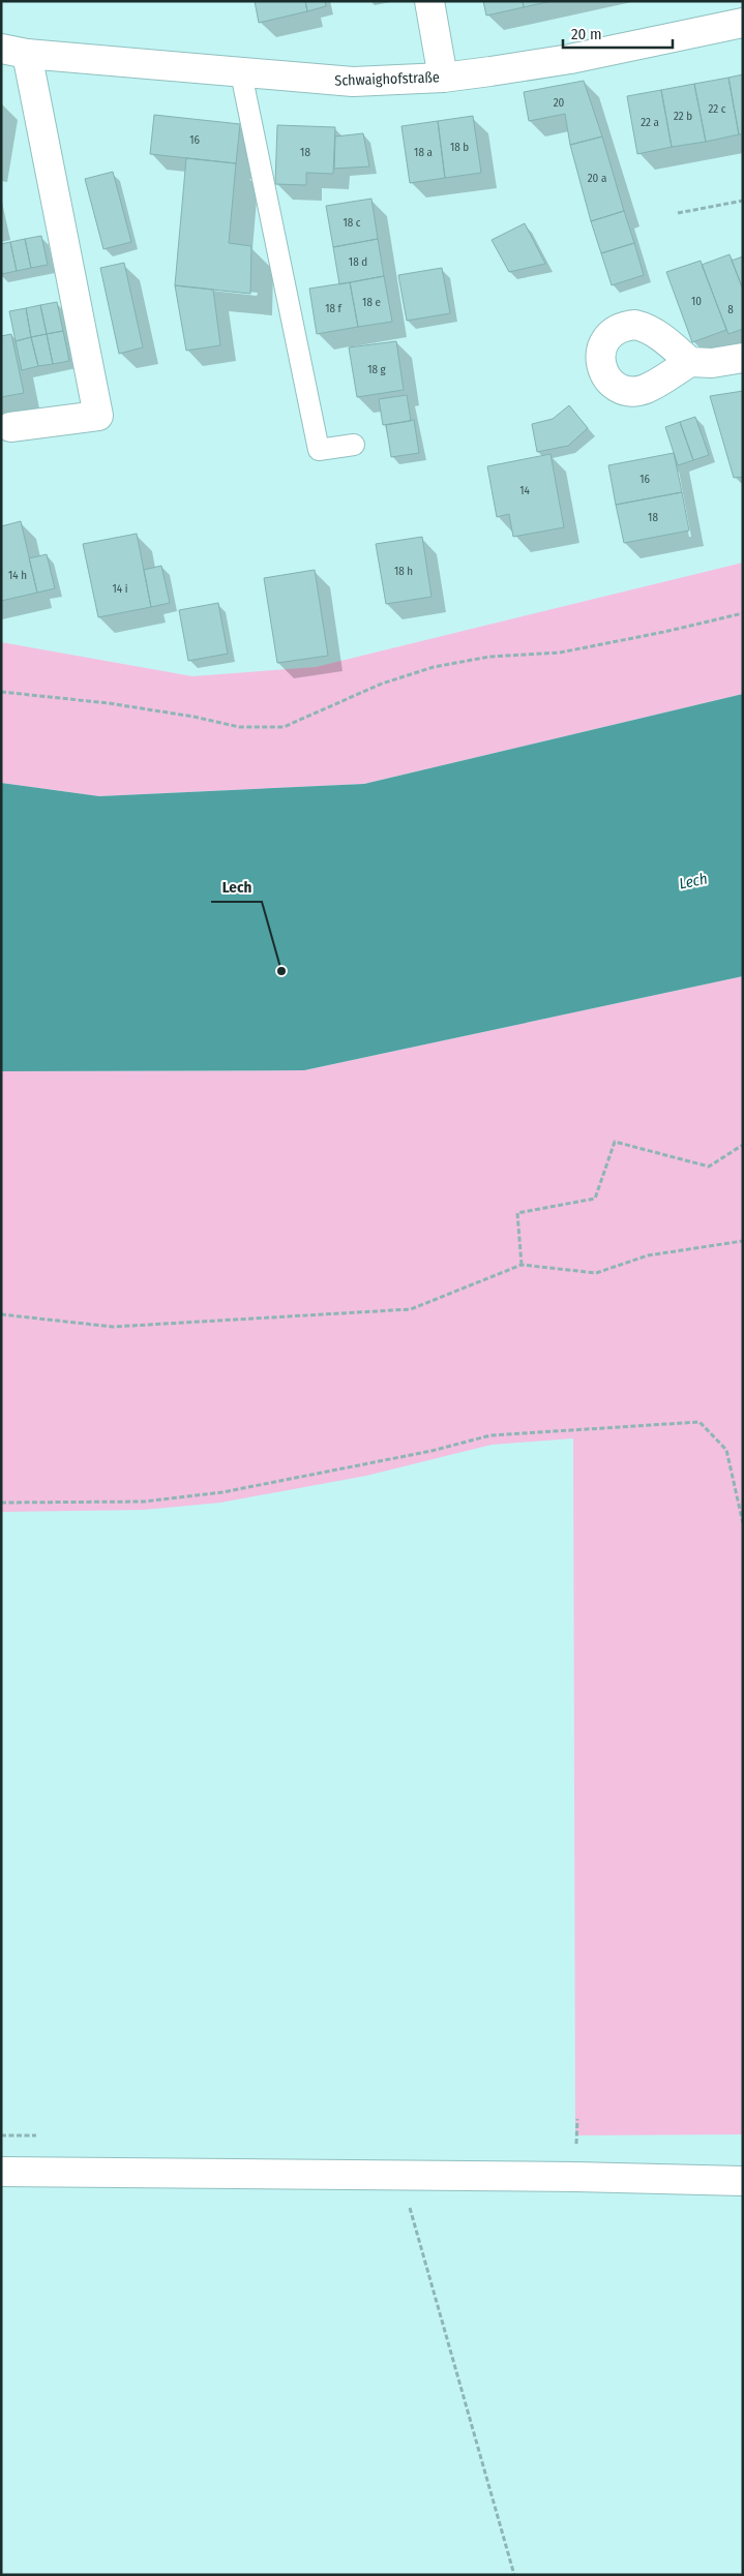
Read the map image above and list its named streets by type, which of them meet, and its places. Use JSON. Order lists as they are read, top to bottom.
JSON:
{
  "streets": {
    "street": ["Schwaighofstraße"]
  },
  "water": ["Lech"],
  "places": ["Lech"],
  "house_numbers": [
    "20",
    "22 c",
    "22 b",
    "22 a",
    "16",
    "18 b",
    "18",
    "18 a",
    "20 a",
    "18 c",
    "18 d",
    "10",
    "18 e",
    "18 f",
    "8",
    "18 g",
    "16",
    "14",
    "18",
    "18 h",
    "14 h",
    "14 i"
  ],
  "scale_bar": "20 m"
}
